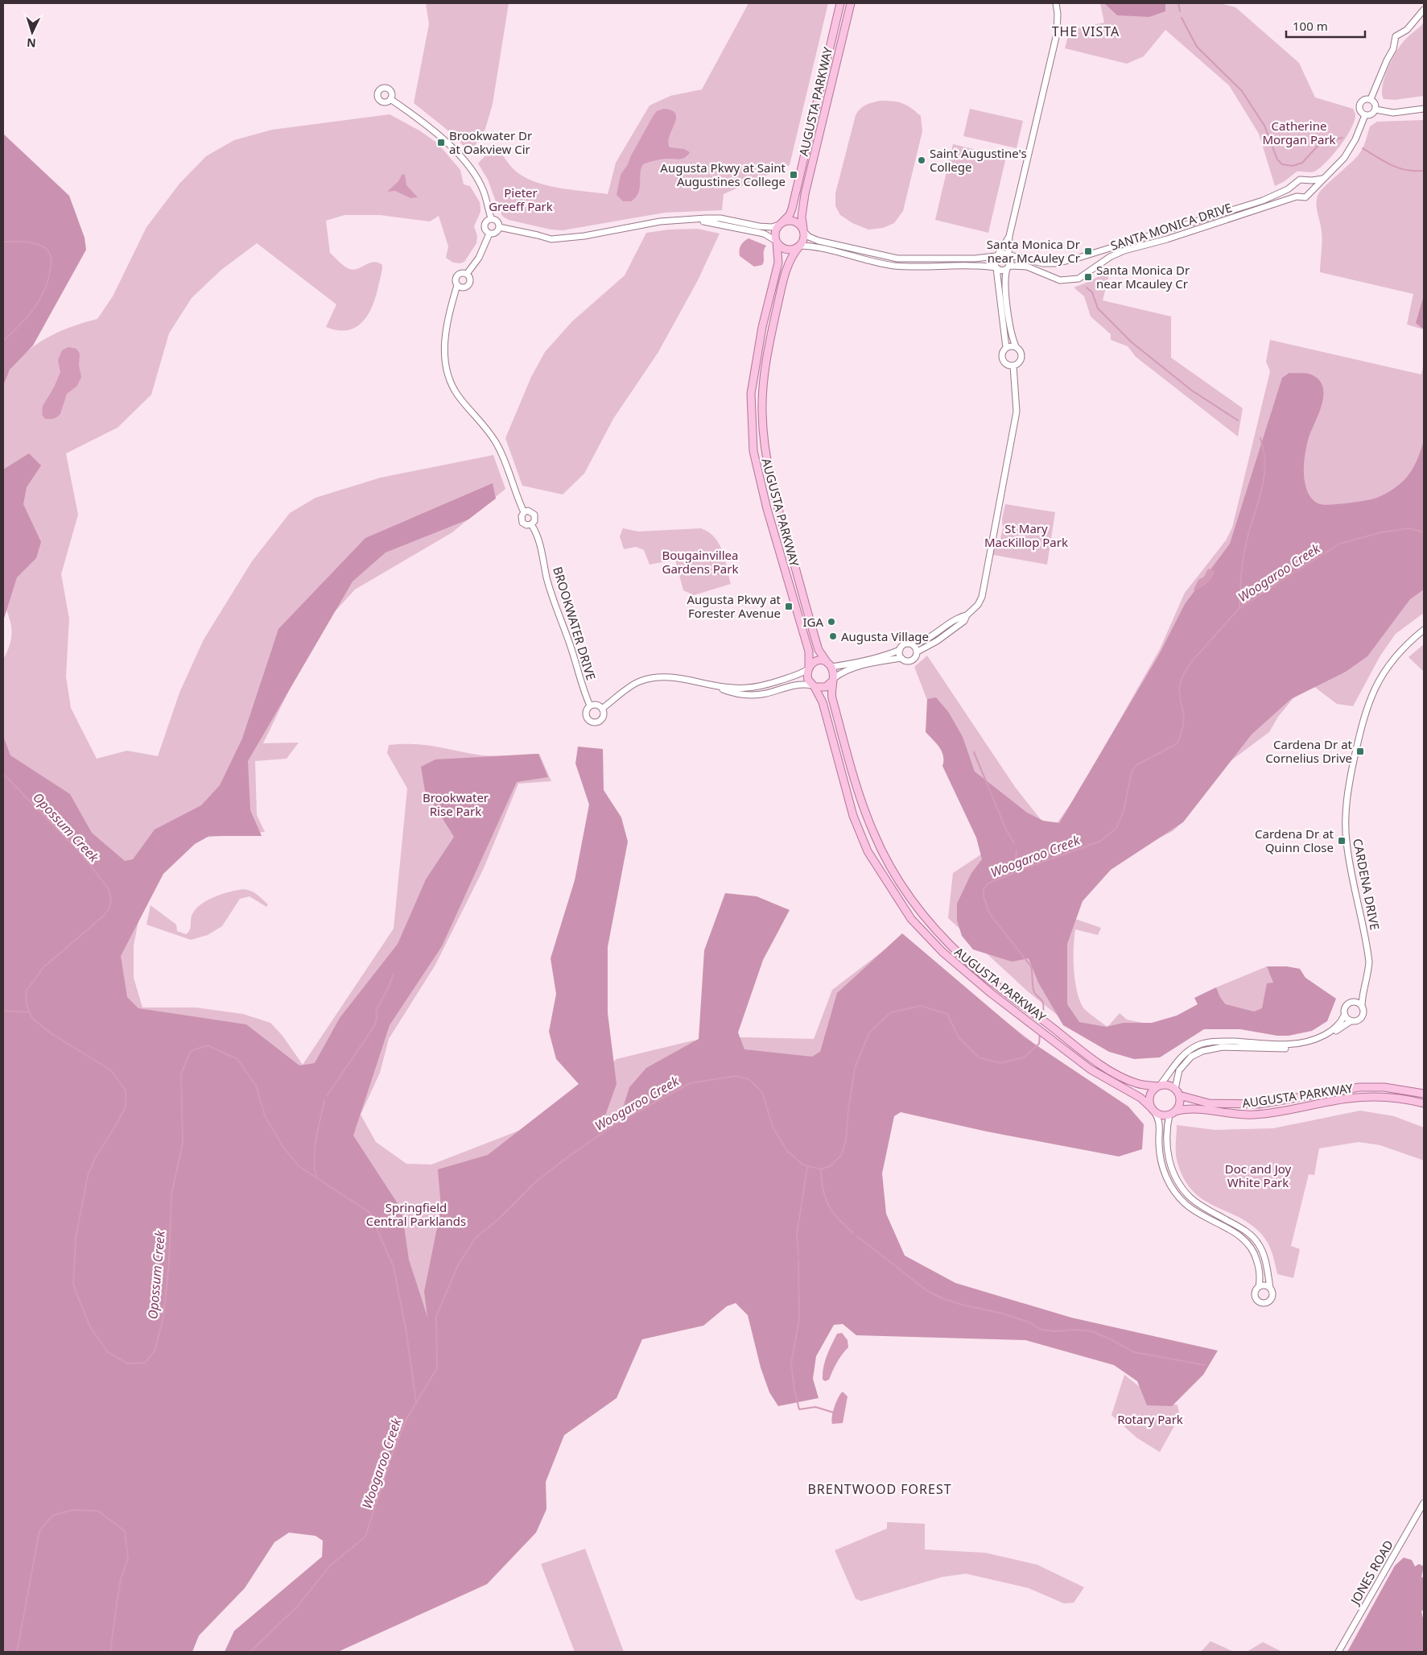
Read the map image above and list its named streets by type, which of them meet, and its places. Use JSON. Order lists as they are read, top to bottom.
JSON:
{
  "streets": {
    "main road": ["AUGUSTA PARKWAY"],
    "street": [
      "SANTA MONICA DRIVE",
      "BROOKWATER DRIVE",
      "CARDENA DRIVE",
      "JONES ROAD"
    ]
  },
  "districts": ["THE VISTA", "BRENTWOOD FOREST"],
  "water": ["Woogaroo Creek", "Opossum Creek"],
  "parks": [
    "Catherine Morgan Park",
    "Pieter Greeff Park",
    "St Mary MacKillop Park",
    "Bougainvillea Gardens Park",
    "Brookwater Rise Park",
    "Doc and Joy White Park",
    "Springfield Central Parklands",
    "Rotary Park"
  ],
  "places": {
    "transit": [
      "Brookwater Dr at Oakview Cir",
      "Augusta Pkwy at Saint Augustines College",
      "Santa Monica Dr near McAuley Cr",
      "Santa Monica Dr near Mcauley Cr",
      "Augusta Pkwy at Forester Avenue",
      "Cardena Dr at Cornelius Drive",
      "Cardena Dr at Quinn Close"
    ],
    "other": ["Saint Augustine's College", "IGA", "Augusta Village"]
  },
  "scale_bar": "100 m",
  "north": "bottom"
}
